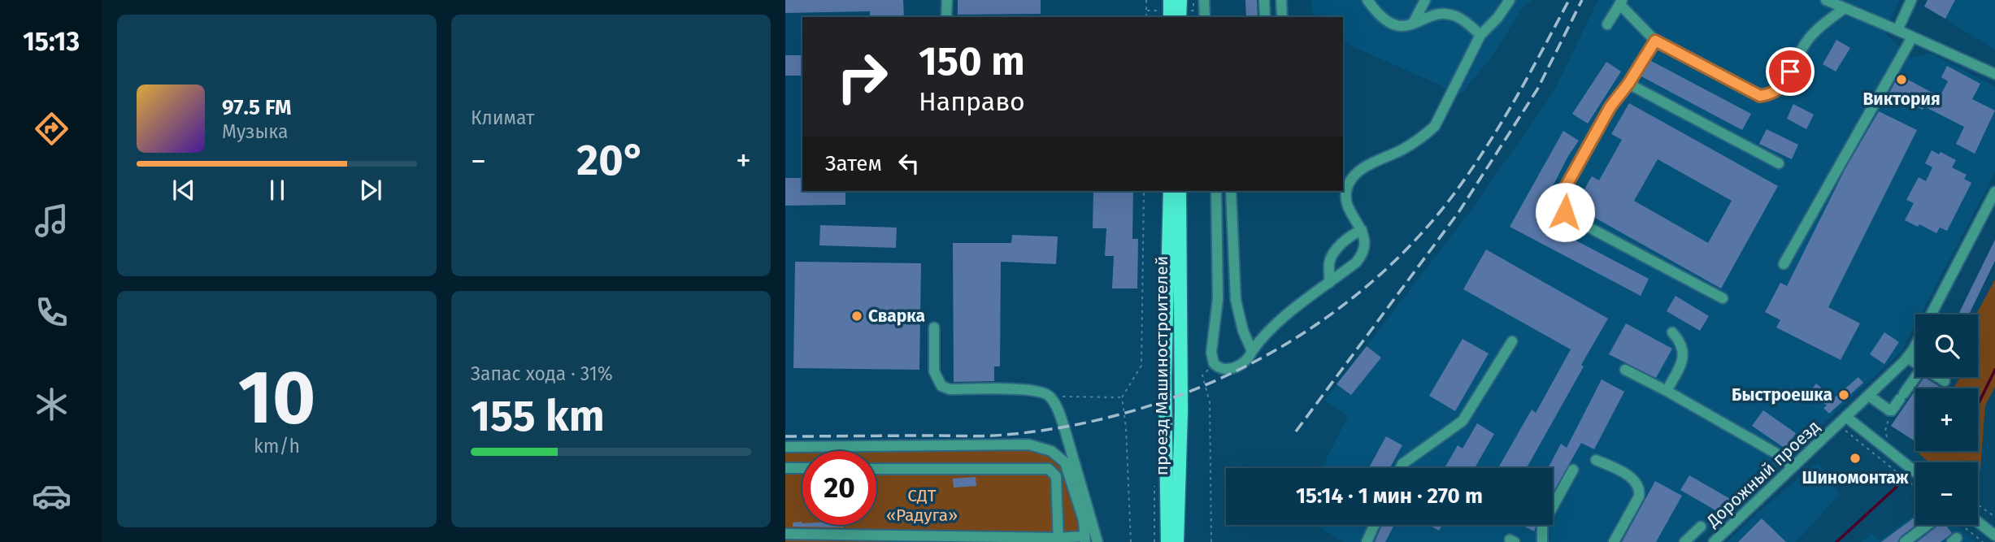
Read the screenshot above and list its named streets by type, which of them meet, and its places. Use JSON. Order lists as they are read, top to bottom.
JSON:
{
  "streets": {
    "main road": ["проезд Машиностроителей"],
    "street": ["Дорожный проезд"]
  },
  "parks": ["СДТ «Радуга»"],
  "places": [
    "Виктория",
    "Сварка",
    "Быстроешка",
    "Шиномонтаж"
  ],
  "page": {
    "tabs": "15:13",
    "tile": [
      "Климат",
      ["10", "km/h"],
      ["Запас хода · 31%", "155 km"]
    ],
    "turn": ["150 m", "Направо"],
    "song": ["97.5 FM", "Музыка"],
    "then": "Затем",
    "heat": ["−", "20°", "+"],
    "map_buttons": ["+", "−"],
    "limit": "20",
    "trip": "15:14 · 1 мин · 270 m"
  }
}
